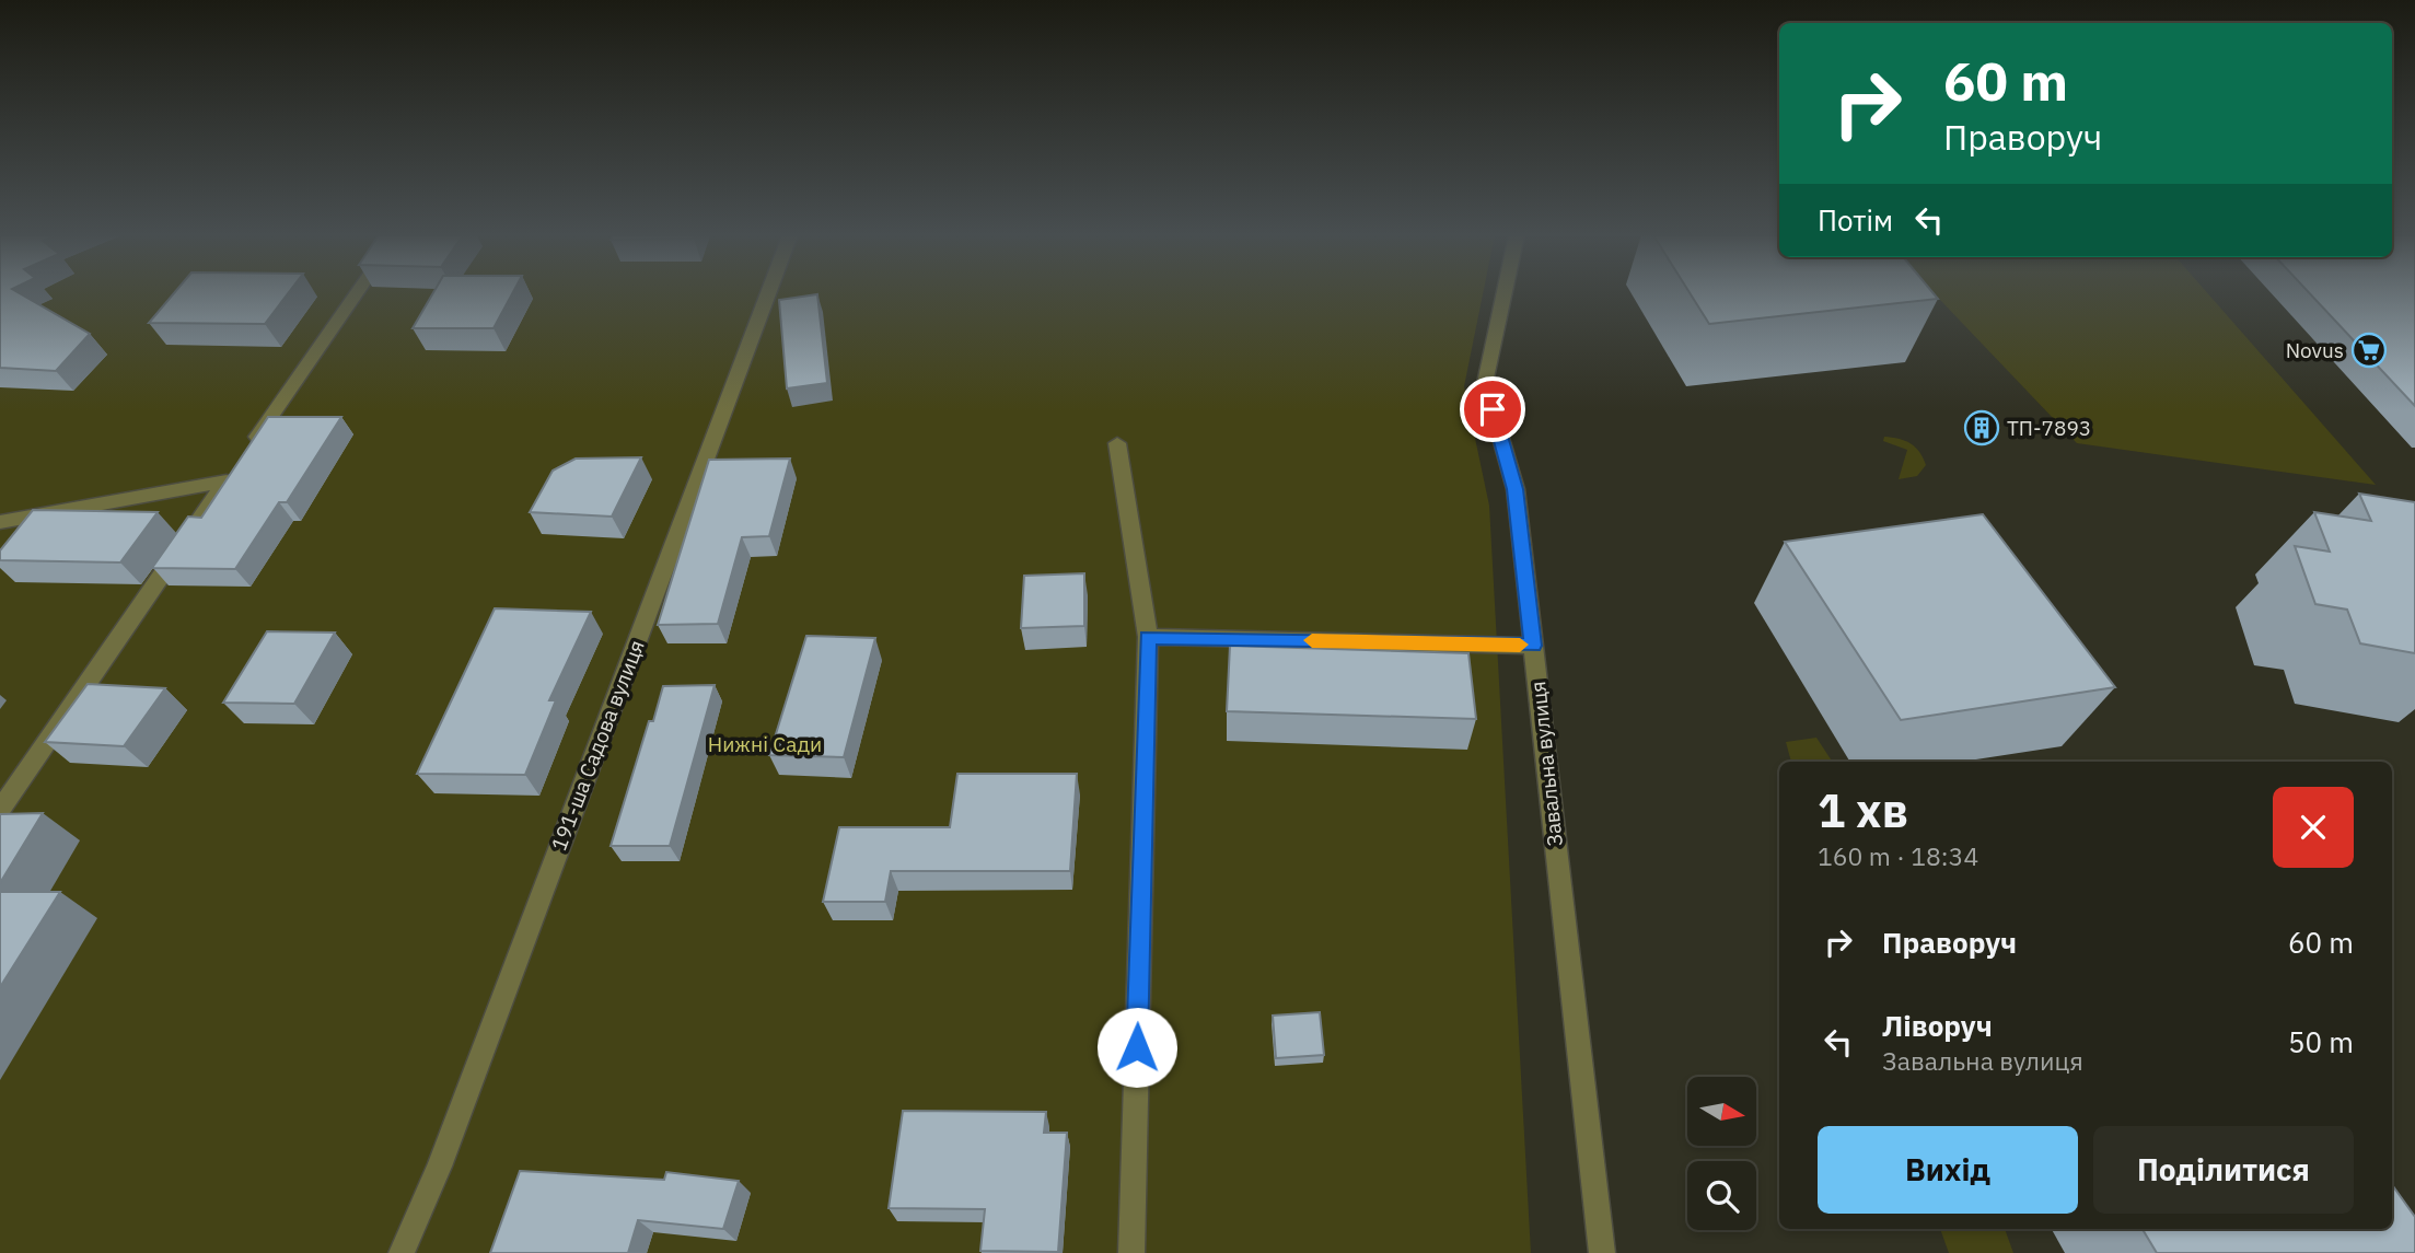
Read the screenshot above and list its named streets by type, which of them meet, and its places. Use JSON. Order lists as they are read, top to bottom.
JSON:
{
  "streets": {
    "street": ["191-ша Садова вулиця", "Завальна вулиця"]
  },
  "parks": ["Нижні Сади"],
  "places": {
    "supermarket": ["Novus"],
    "building": ["ТП-7893"]
  },
  "north": "right",
  "page": {
    "turn": ["60 m", "Праворуч"],
    "then": "Потім",
    "heading": ["1 хв", "160 m · 18:34"],
    "list": [
      {
        "name": "Праворуч",
        "value": "60 m"
      },
      {
        "name": "Ліворуч",
        "note": "Завальна вулиця",
        "value": "50 m"
      }
    ],
    "buttons": ["Вихід", "Поділитися"]
  }
}
